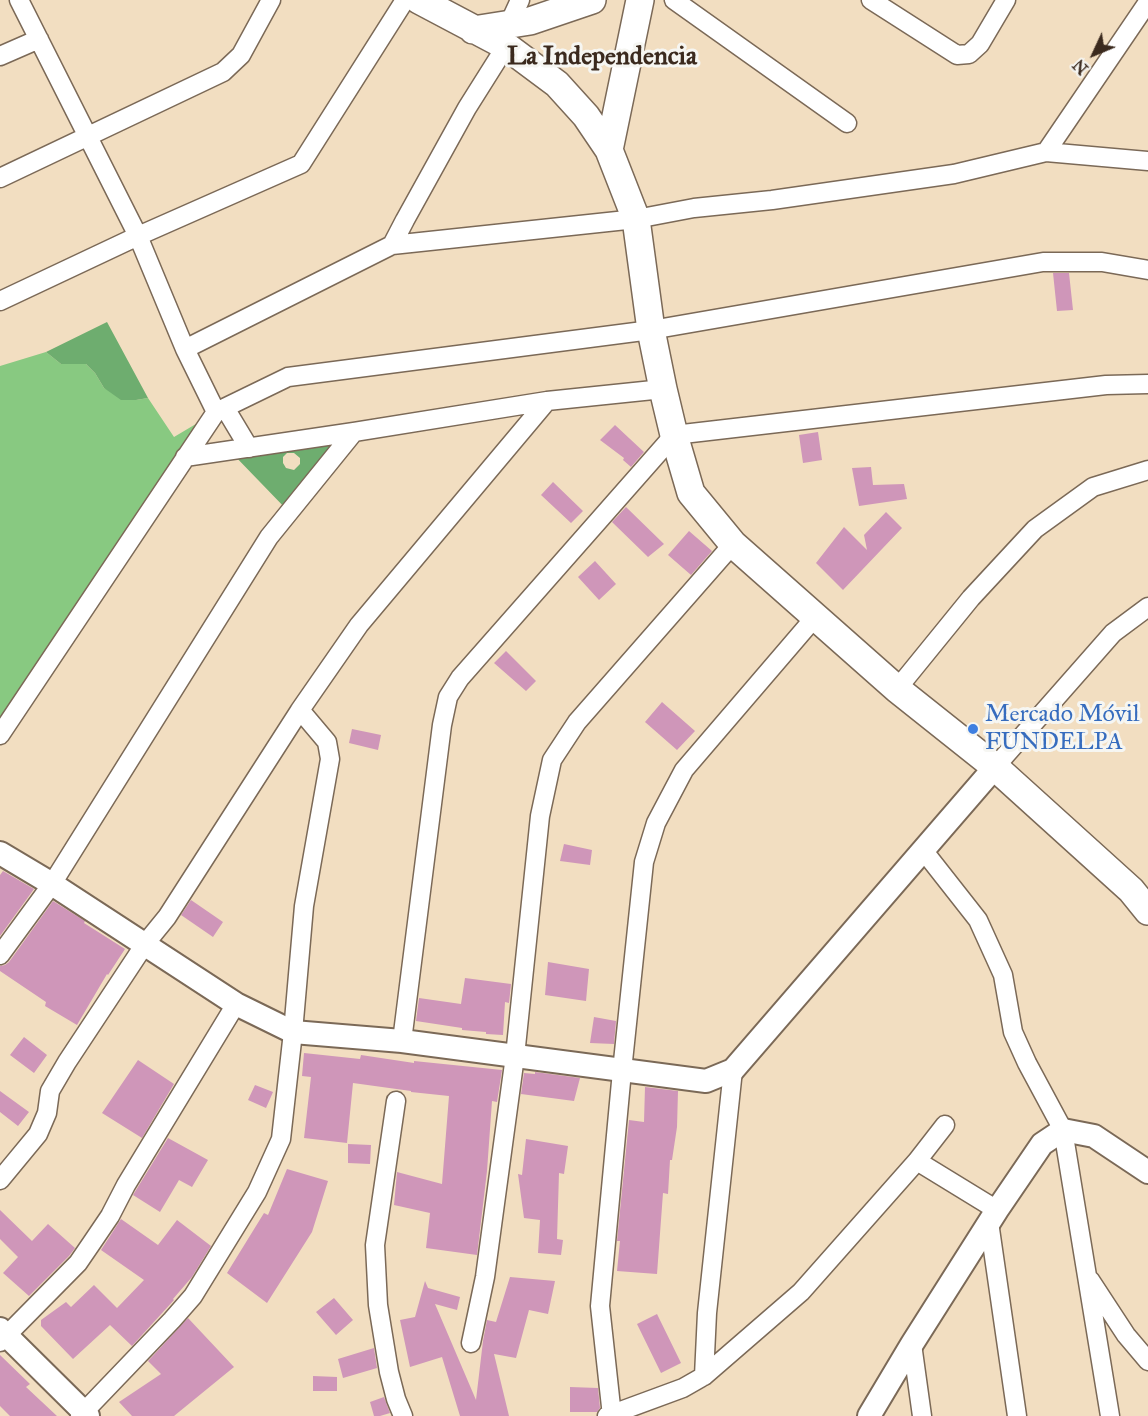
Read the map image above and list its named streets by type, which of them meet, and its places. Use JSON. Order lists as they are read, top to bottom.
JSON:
{
  "districts": ["La Independencia"],
  "places": ["Mercado Móvil FUNDELPA"],
  "north": "bottom left"
}
